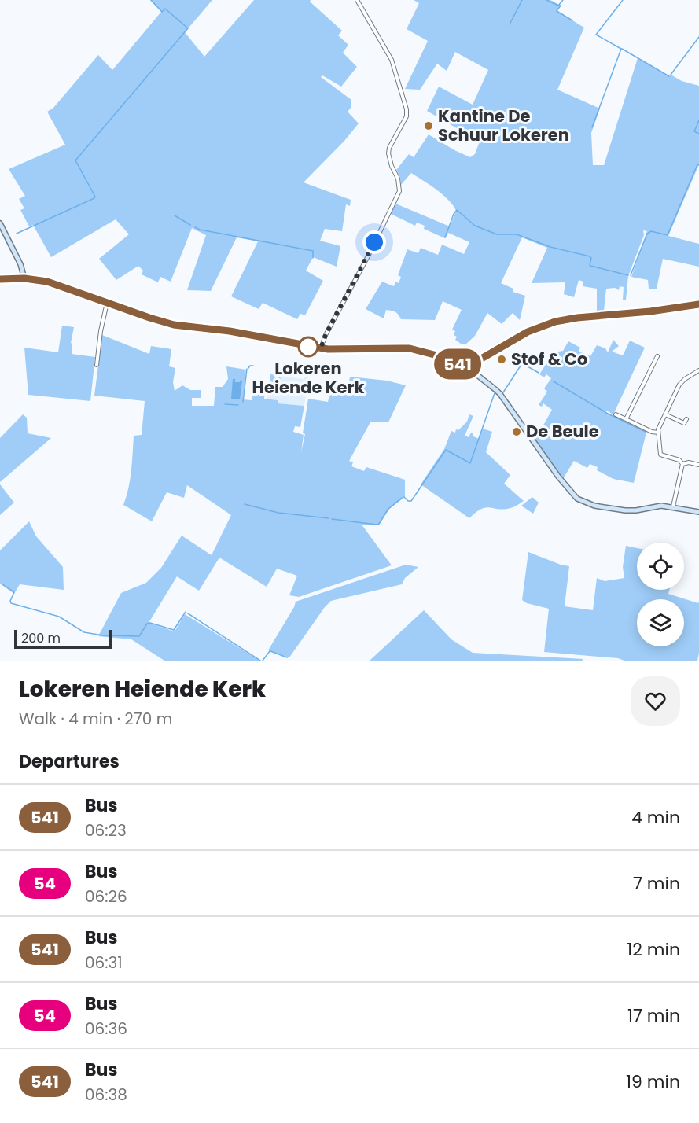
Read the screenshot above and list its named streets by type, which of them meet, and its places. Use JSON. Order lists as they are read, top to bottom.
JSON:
{
  "places": [
    "Kantine De Schuur Lokeren",
    "Lokeren Heiende Kerk",
    "Stof & Co",
    "De Beule"
  ],
  "lines": ["bus line 541"],
  "scale_bar": "200 m",
  "page": {
    "on_map": "541",
    "scale": "200 m",
    "heading": [
      ["Lokeren Heiende Kerk", "Walk · 4 min · 270 m"],
      "Departures"
    ],
    "list": [
      {
        "mark": "541",
        "name": "Bus",
        "note": "06:23",
        "value": "4 min"
      },
      {
        "mark": "54",
        "name": "Bus",
        "note": "06:26",
        "value": "7 min"
      },
      {
        "mark": "541",
        "name": "Bus",
        "note": "06:31",
        "value": "12 min"
      },
      {
        "mark": "54",
        "name": "Bus",
        "note": "06:36",
        "value": "17 min"
      },
      {
        "mark": "541",
        "name": "Bus",
        "note": "06:38",
        "value": "19 min"
      }
    ]
  }
}
